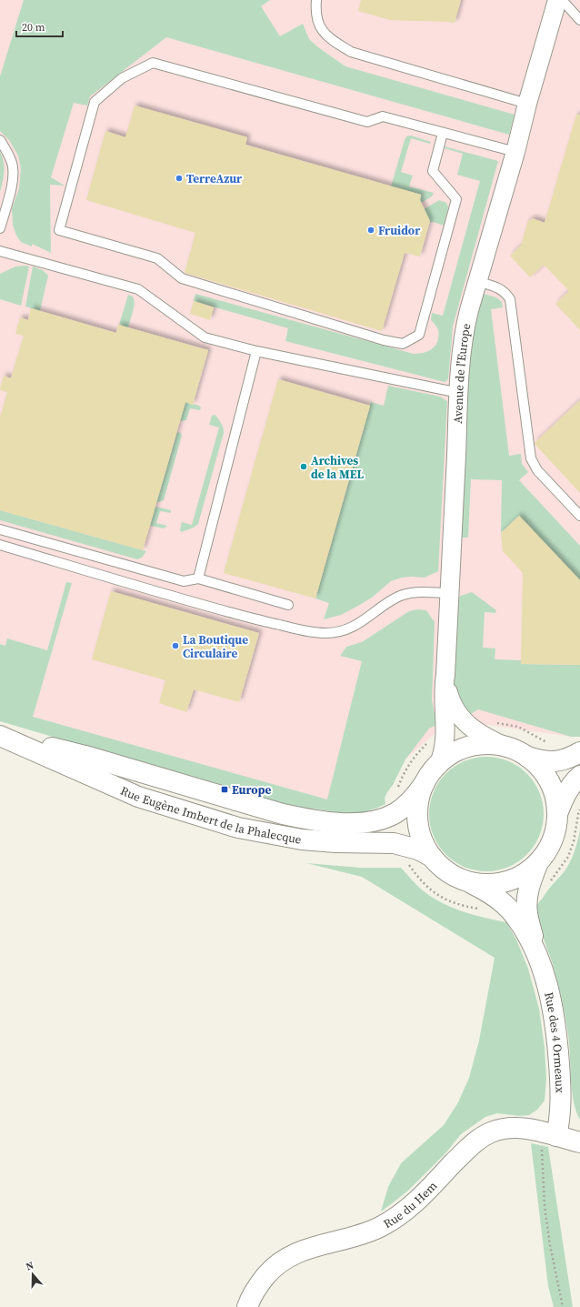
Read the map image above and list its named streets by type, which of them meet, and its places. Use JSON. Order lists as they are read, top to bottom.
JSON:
{
  "streets": {
    "street": [
      "Avenue de l'Europe",
      "Rue Eugène Imbert de la Phalecque",
      "Rue des 4 Ormeaux",
      "Rue du Hem"
    ]
  },
  "crossings": [
    ["Avenue de l'Europe", "Rue Eugène Imbert de la Phalecque"],
    ["Rue des 4 Ormeaux", "Rue du Hem"]
  ],
  "places": {
    "other": [
      "TerreAzur",
      "Fruidor",
      "Archives de la MEL",
      "La Boutique Circulaire"
    ],
    "transit": ["Europe"]
  },
  "scale_bar": "20 m",
  "north": "top"
}
